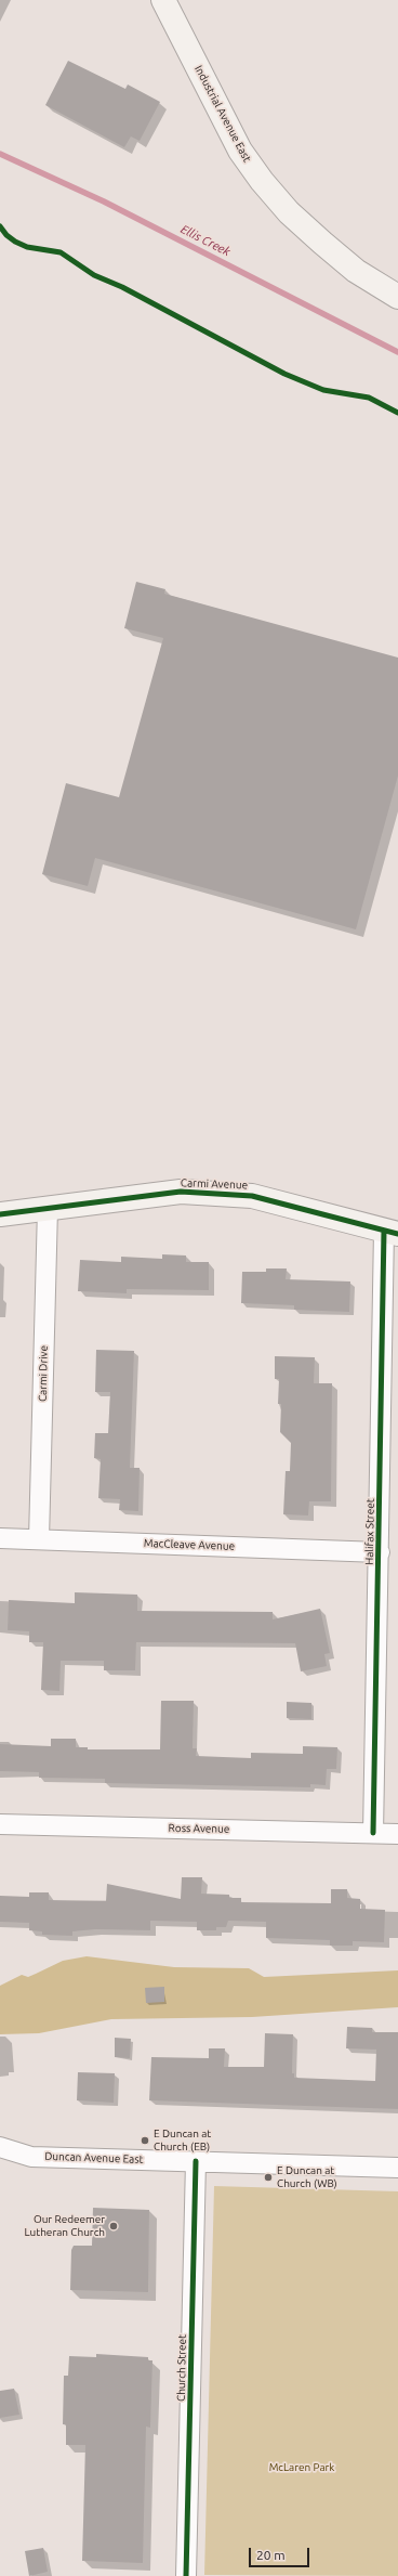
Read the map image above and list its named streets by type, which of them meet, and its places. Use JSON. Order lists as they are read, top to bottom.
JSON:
{
  "streets": {
    "street": [
      "Industrial Avenue East",
      "Carmi Avenue",
      "Carmi Drive",
      "Halifax Street",
      "MacCleave Avenue",
      "Ross Avenue",
      "Duncan Avenue East",
      "Church Street"
    ]
  },
  "crossings": [
    ["Carmi Avenue", "Carmi Drive"],
    ["Carmi Avenue", "Halifax Street"],
    ["Carmi Drive", "MacCleave Avenue"],
    ["Halifax Street", "MacCleave Avenue"],
    ["Halifax Street", "Ross Avenue"],
    ["Duncan Avenue East", "Church Street"]
  ],
  "water": ["Ellis Creek"],
  "parks": ["McLaren Park"],
  "places": ["E Duncan at Church (EB)", "E Duncan at Church (WB)", "Our Redeemer Lutheran Church"],
  "scale_bar": "20 m"
}
